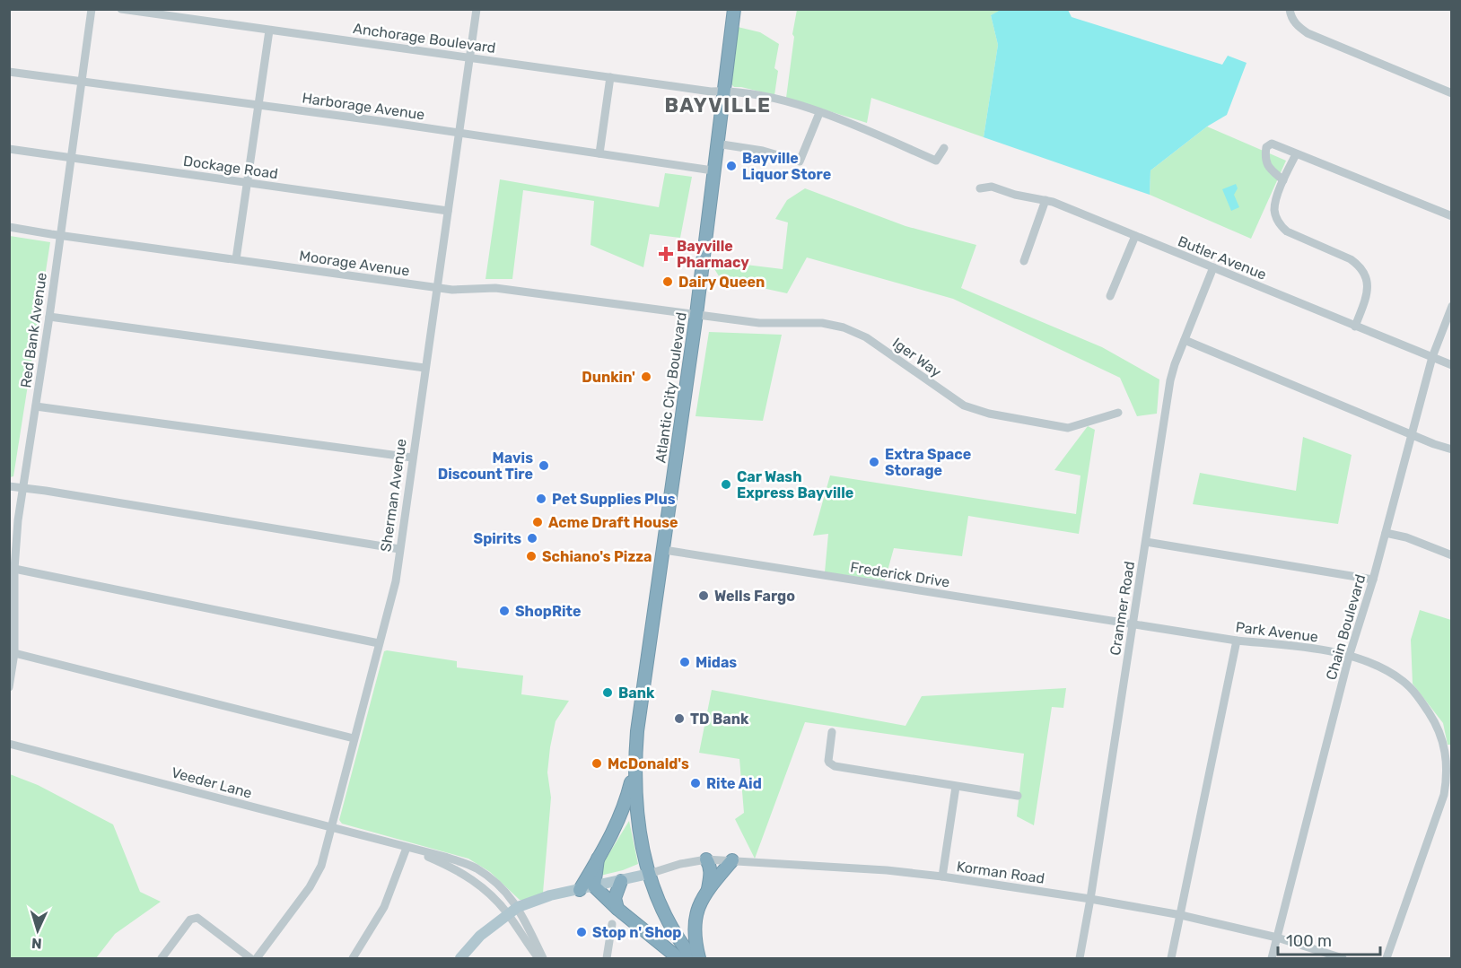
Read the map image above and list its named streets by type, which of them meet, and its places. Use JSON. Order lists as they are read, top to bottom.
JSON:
{
  "streets": {
    "highway": ["Atlantic City Boulevard"],
    "street": [
      "Anchorage Boulevard",
      "Harborage Avenue",
      "Dockage Road",
      "Butler Avenue",
      "Moorage Avenue",
      "Red Bank Avenue",
      "Iger Way",
      "Sherman Avenue",
      "Frederick Drive",
      "Cranmer Road",
      "Chain Boulevard",
      "Park Avenue",
      "Veeder Lane",
      "Korman Road"
    ]
  },
  "crossings": [
    ["Anchorage Boulevard", "Atlantic City Boulevard"],
    ["Anchorage Boulevard", "Sherman Avenue"],
    ["Harborage Avenue", "Red Bank Avenue"],
    ["Harborage Avenue", "Atlantic City Boulevard"],
    ["Harborage Avenue", "Sherman Avenue"],
    ["Dockage Road", "Red Bank Avenue"],
    ["Dockage Road", "Sherman Avenue"],
    ["Butler Avenue", "Cranmer Road"],
    ["Butler Avenue", "Chain Boulevard"],
    ["Moorage Avenue", "Red Bank Avenue"],
    ["Moorage Avenue", "Iger Way"],
    ["Moorage Avenue", "Atlantic City Boulevard"],
    ["Moorage Avenue", "Sherman Avenue"],
    ["Iger Way", "Atlantic City Boulevard"],
    ["Atlantic City Boulevard", "Frederick Drive"],
    ["Sherman Avenue", "Veeder Lane"],
    ["Frederick Drive", "Cranmer Road"],
    ["Frederick Drive", "Park Avenue"],
    ["Cranmer Road", "Park Avenue"],
    ["Cranmer Road", "Korman Road"],
    ["Chain Boulevard", "Park Avenue"],
    ["Chain Boulevard", "Korman Road"]
  ],
  "districts": ["BAYVILLE"],
  "places": {
    "other": [
      "Bayville Liquor Store",
      "Dairy Queen",
      "Dunkin'",
      "Extra Space Storage",
      "Mavis Discount Tire",
      "Car Wash Express Bayville",
      "Pet Supplies Plus",
      "Acme Draft House",
      "Spirits",
      "Schiano's Pizza",
      "Wells Fargo",
      "ShopRite",
      "Midas",
      "Bank",
      "TD Bank",
      "McDonald's",
      "Rite Aid",
      "Stop n' Shop"
    ],
    "health": ["Bayville Pharmacy"]
  },
  "scale_bar": "100 m",
  "north": "bottom"
}
